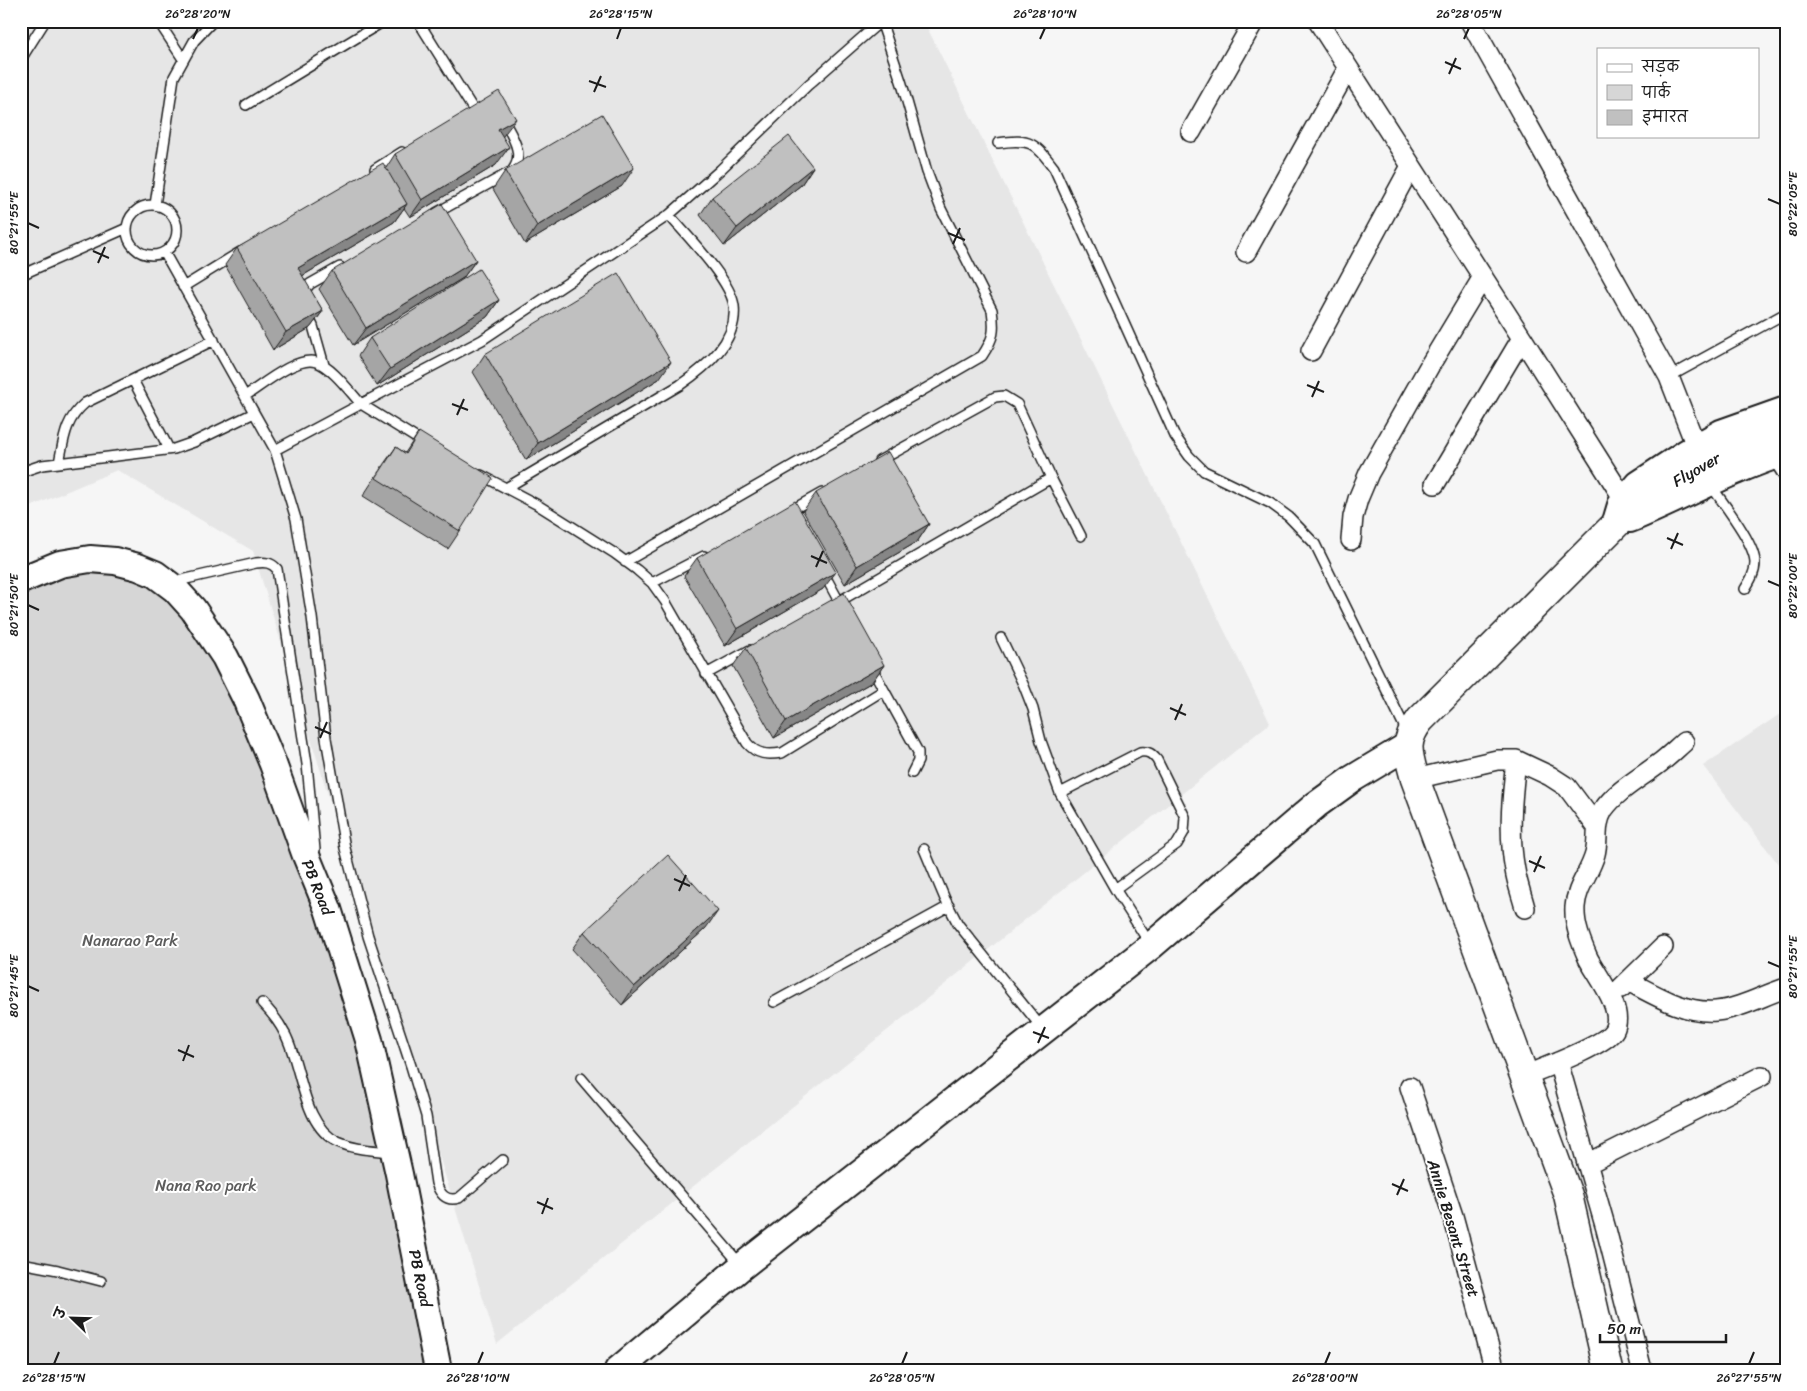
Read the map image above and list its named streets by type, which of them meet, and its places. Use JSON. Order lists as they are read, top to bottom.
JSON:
{
  "streets": {
    "main road": ["Flyover"],
    "street": ["PB Road", "Annie Besant Street"]
  },
  "parks": ["Nanarao Park", "Nana Rao park"],
  "legend": ["सड़क", "पार्क", "इमारत"],
  "scale_bar": "50 m",
  "north": "top left",
  "coordinates": [
    "26°28'20\"N",
    "26°28'15\"N",
    "26°28'10\"N",
    "26°28'05\"N",
    "80°22'05\"E",
    "80°21'55\"E",
    "80°22'00\"E",
    "80°21'50\"E",
    "80°21'45\"E",
    "26°28'00\"N",
    "26°27'55\"N"
  ]
}
